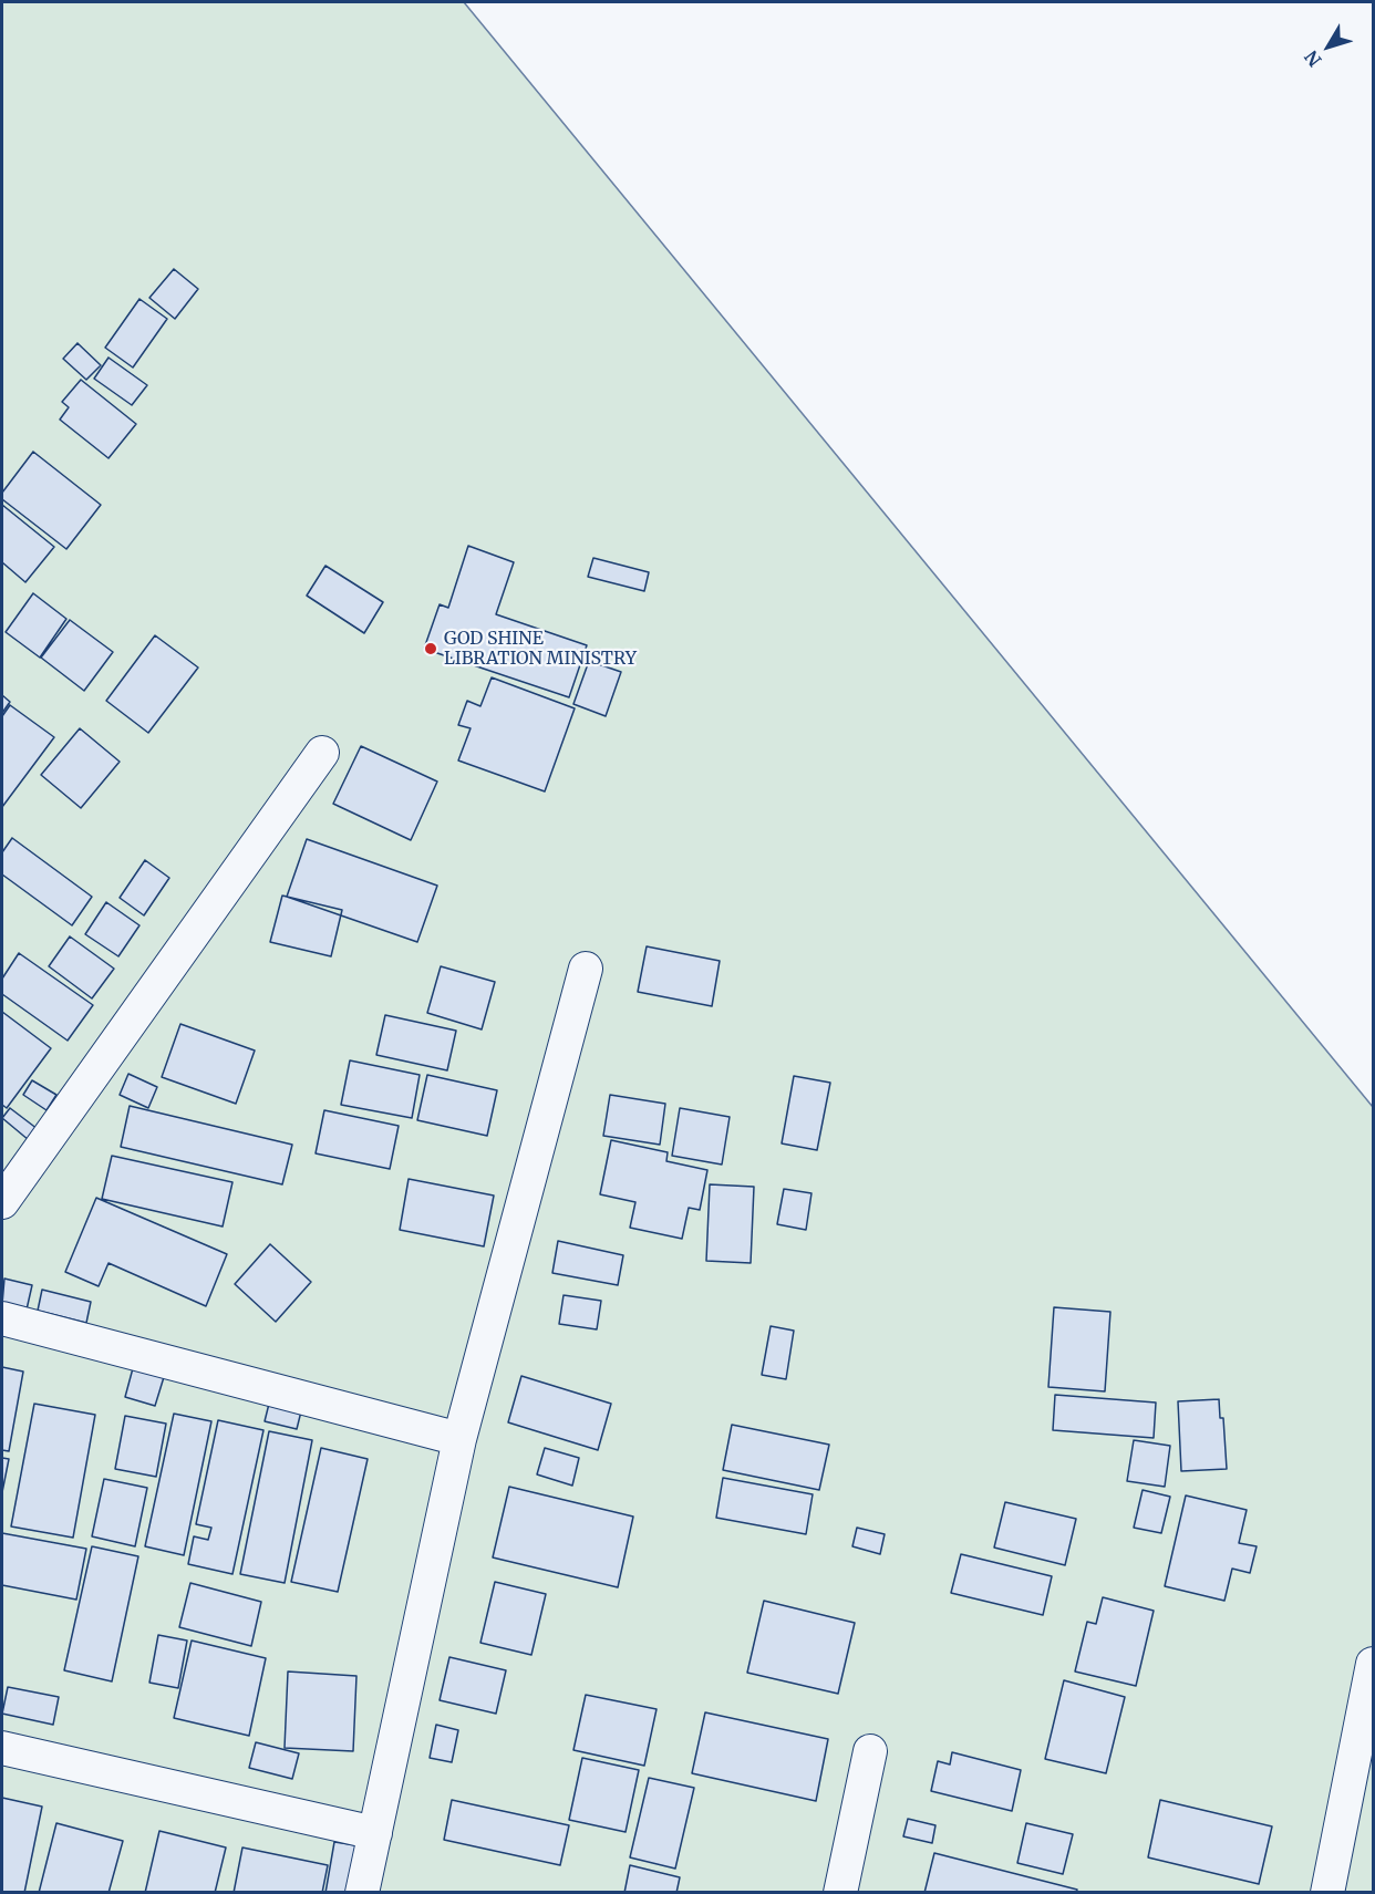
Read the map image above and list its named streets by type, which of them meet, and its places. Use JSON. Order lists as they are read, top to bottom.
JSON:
{
  "places": ["GOD SHINE LIBRATION MINISTRY"],
  "north": "bottom left"
}
